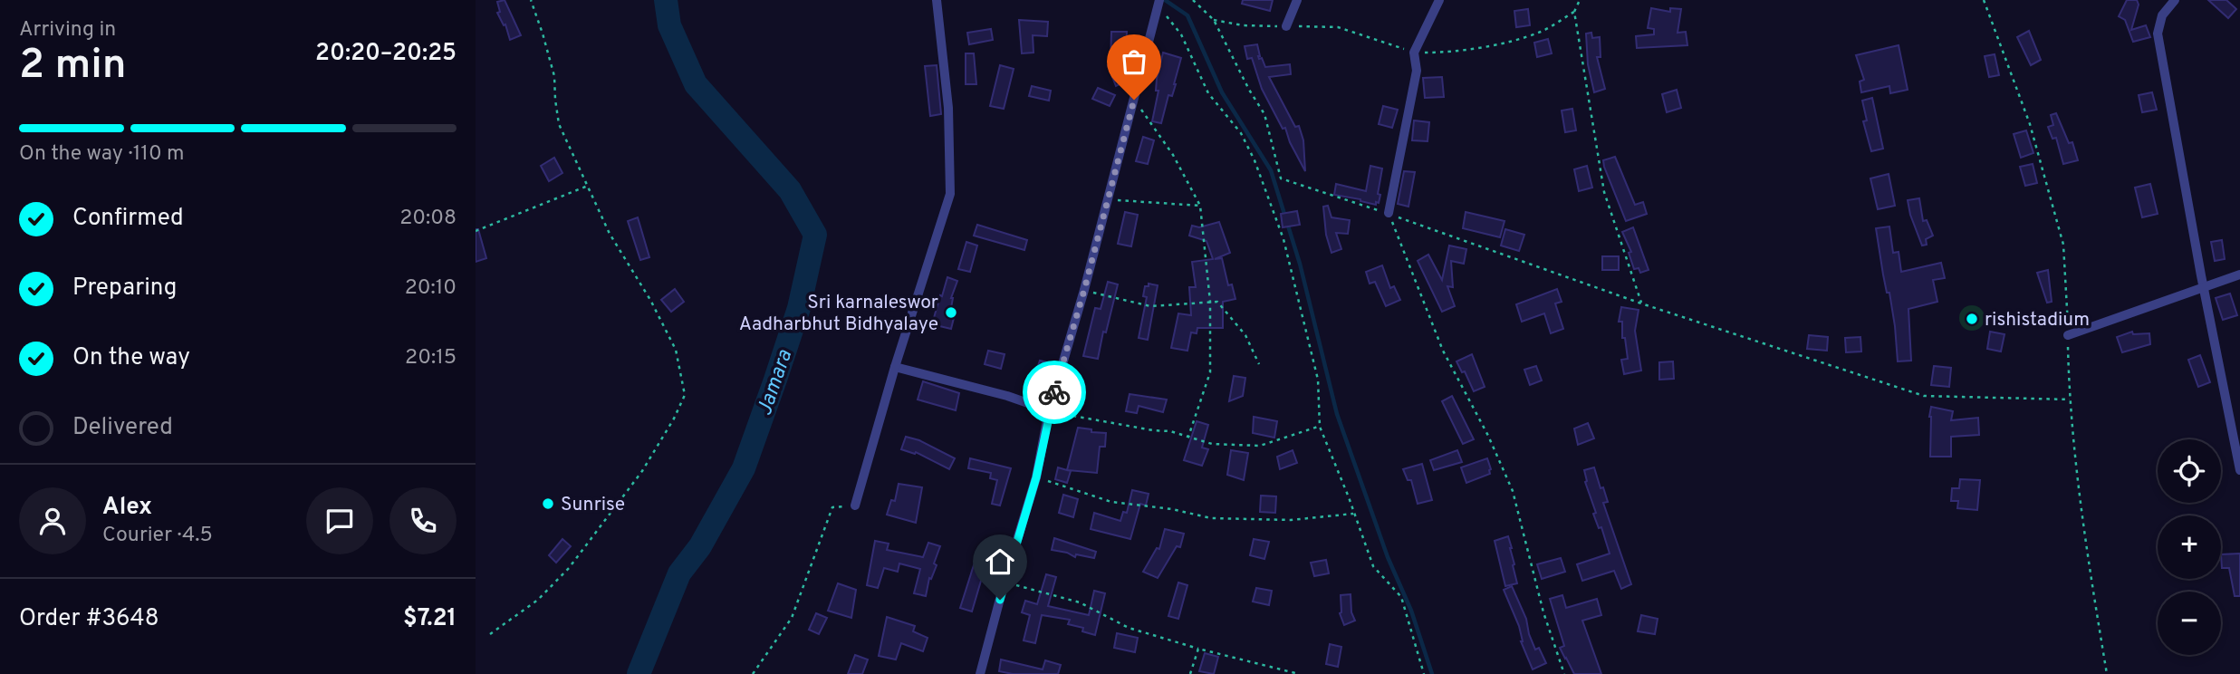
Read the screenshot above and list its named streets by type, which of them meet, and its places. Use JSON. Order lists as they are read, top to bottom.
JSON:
{
  "water": ["Jamara"],
  "places": ["Sri karnaleswor Aadharbhut Bidhyalaye", "rishistadium", "Sunrise"],
  "page": {
    "heading": ["2 min", "Arriving in", "20:20–20:25"],
    "panel": [
      "Alex",
      "Courier · 4.5",
      "Order #3648",
      "$7.21"
    ],
    "bar": "On the way · 110 m",
    "list": [
      ["Confirmed", "20:08"],
      ["Preparing", "20:10"],
      ["On the way", "20:15"],
      "Delivered"
    ],
    "map_buttons": ["+", "−"]
  }
}
